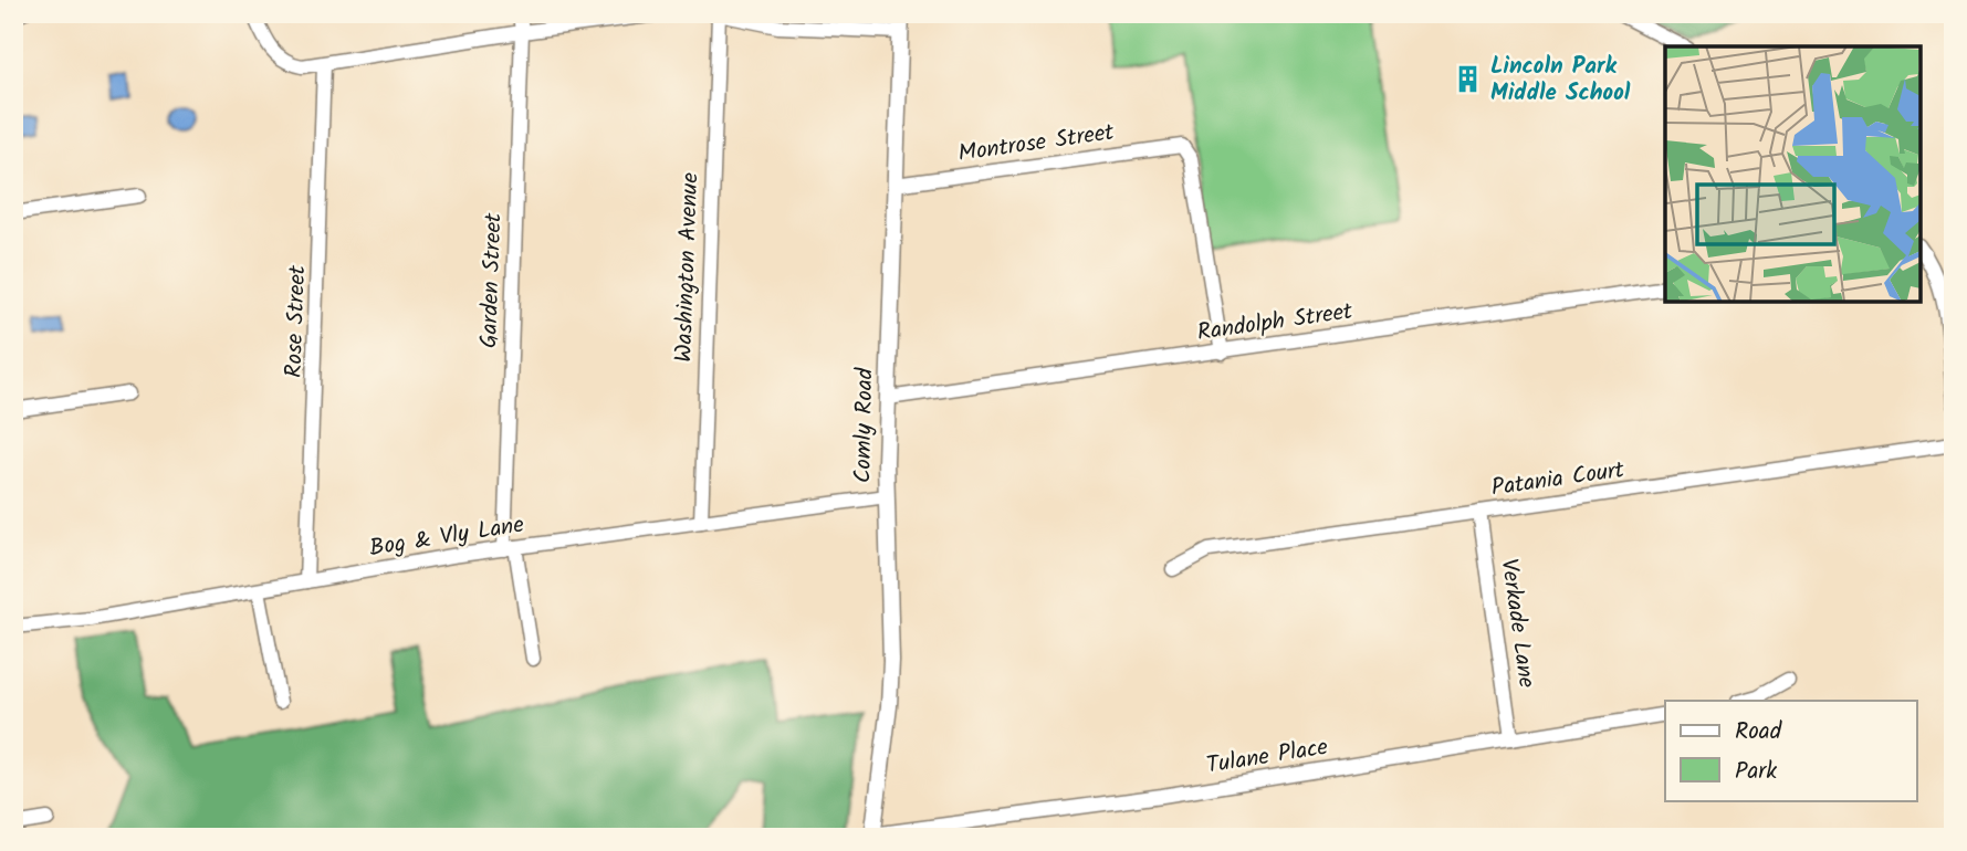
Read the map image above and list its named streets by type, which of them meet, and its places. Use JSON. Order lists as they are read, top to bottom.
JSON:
{
  "streets": {
    "main road": ["Comly Road"],
    "street": [
      "Montrose Street",
      "Washington Avenue",
      "Garden Street",
      "Rose Street",
      "Randolph Street",
      "Patania Court",
      "Bog & Vly Lane",
      "Verkade Lane",
      "Tulane Place"
    ]
  },
  "crossings": [
    ["Montrose Street", "Randolph Street"],
    ["Montrose Street", "Comly Road"],
    ["Washington Avenue", "Bog & Vly Lane"],
    ["Garden Street", "Bog & Vly Lane"],
    ["Rose Street", "Bog & Vly Lane"],
    ["Randolph Street", "Comly Road"],
    ["Comly Road", "Bog & Vly Lane"],
    ["Comly Road", "Tulane Place"],
    ["Patania Court", "Verkade Lane"],
    ["Verkade Lane", "Tulane Place"]
  ],
  "places": {
    "building": ["Lincoln Park Middle School"]
  },
  "legend": ["Road", "Park"]
}
